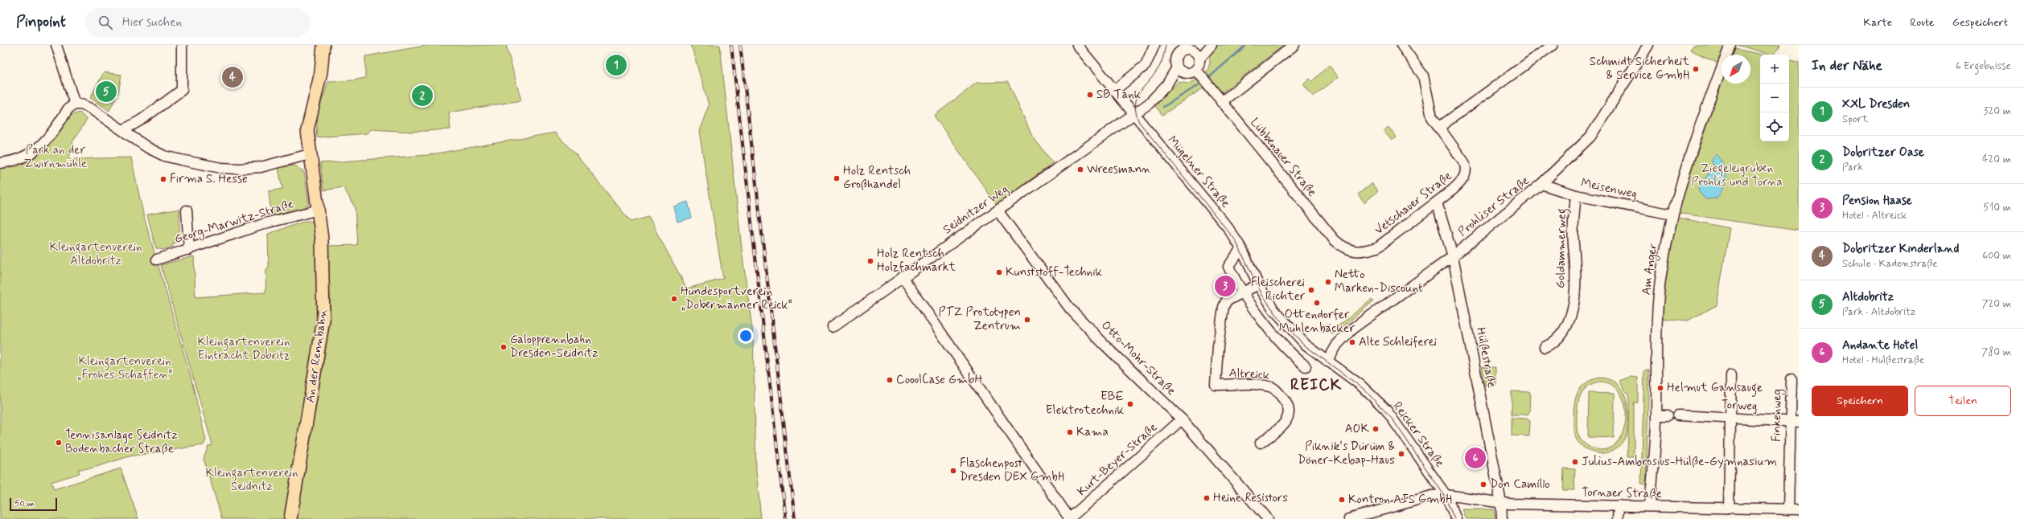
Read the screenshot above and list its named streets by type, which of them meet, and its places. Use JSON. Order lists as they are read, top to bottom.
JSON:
{
  "streets": {
    "main road": ["An der Rennbahn"],
    "street": [
      "Lübbenauer Straße",
      "Mügelner Straße",
      "Meisenweg",
      "Vetschauer Straße",
      "Prohliser Straße",
      "Seidnitzer Weg",
      "Georg-Marwitz-Straße",
      "Goldammerweg",
      "Am Anger",
      "Hülßestraße",
      "Otto-Mohr-Straße",
      "Altreick",
      "Torweg",
      "Finkenweg",
      "Reicker Straße",
      "Kurt-Beyer-Straße",
      "Tornaer Straße"
    ]
  },
  "crossings": [
    ["Lübbenauer Straße", "Vetschauer Straße"],
    ["Lübbenauer Straße", "Seidnitzer Weg"],
    ["Mügelner Straße", "Seidnitzer Weg"],
    ["Meisenweg", "Prohliser Straße"],
    ["Meisenweg", "Goldammerweg"],
    ["Meisenweg", "Am Anger"],
    ["Vetschauer Straße", "Hülßestraße"],
    ["Prohliser Straße", "Hülßestraße"],
    ["Prohliser Straße", "Reicker Straße"],
    ["Seidnitzer Weg", "Otto-Mohr-Straße"],
    ["Georg-Marwitz-Straße", "An der Rennbahn"],
    ["Am Anger", "Tornaer Straße"],
    ["Hülßestraße", "Tornaer Straße"],
    ["Otto-Mohr-Straße", "Kurt-Beyer-Straße"],
    ["Torweg", "Finkenweg"],
    ["Finkenweg", "Tornaer Straße"],
    ["Reicker Straße", "Tornaer Straße"]
  ],
  "districts": ["REICK"],
  "parks": [
    "Park an der Zwirnmühle",
    "Ziegeleigruben Prohlis und Torna",
    "Kleingartenverein Altdobritz",
    "Kleingartenverein Eintracht Dobritz",
    "Kleingartenverein „Frohes Schaffen“",
    "Kleingartenverein Seidnitz"
  ],
  "places": [
    "Schmidt Sicherheit & Service GmbH",
    "SB Tank",
    "Wreesmann",
    "Holz Rentsch Großhandel",
    "Firma S. Hesse",
    "Holz Rentsch Holzfachmarkt",
    "Kunststoff-Technik",
    "Netto Marken-Discount",
    "Fleischerei Richter",
    "Hundesportverein „Dobermänner Reick“",
    "Ottendorfer Mühlenbäcker",
    "PTZ Prototypen Zentrum",
    "Alte Schleiferei",
    "Galopprennbahn Dresden-Seidnitz",
    "CooolCase GmbH",
    "Helmut Gansauge",
    "EBE Elektrotechnik",
    "AOK",
    "Kama",
    "Tennisanlage Seidnitz Bodenbacher Straße",
    "Piknik's Dürüm & Döner-Kebap-Haus",
    "Julius-Ambrosius-Hülße-Gymnasium",
    "Flaschenpost Dresden DEX GmbH",
    "Don Camillo",
    "Heine Resistors",
    "Kontron AIS GmbH"
  ],
  "scale_bar": "50 m",
  "north": "bottom left",
  "page": {
    "header": "Pinpoint",
    "search": "Hier suchen",
    "nav": ["Karte", "Route", "Gespeichert"],
    "heading": ["In der Nähe", "6 Ergebnisse"],
    "pins": [
      "1",
      "4",
      "5",
      "2",
      "3",
      "6"
    ],
    "map_buttons": ["+", "−"],
    "list": [
      {
        "mark": "1",
        "name": "XXL Dresden",
        "note": "Sport",
        "value": "320 m"
      },
      {
        "mark": "2",
        "name": "Dobritzer Oase",
        "note": "Park",
        "value": "420 m"
      },
      {
        "mark": "3",
        "name": "Pension Haase",
        "note": "Hotel · Altreick",
        "value": "510 m"
      },
      {
        "mark": "4",
        "name": "Dobritzer Kinderland",
        "note": "Schule · Kadenstraße",
        "value": "600 m"
      },
      {
        "mark": "5",
        "name": "Altdobritz",
        "note": "Park · Altdobritz",
        "value": "720 m"
      },
      {
        "mark": "6",
        "name": "Andante Hotel",
        "note": "Hotel · Hülßestraße",
        "value": "780 m"
      }
    ],
    "buttons": ["Speichern", "Teilen"],
    "scale": "50 m"
  }
}
